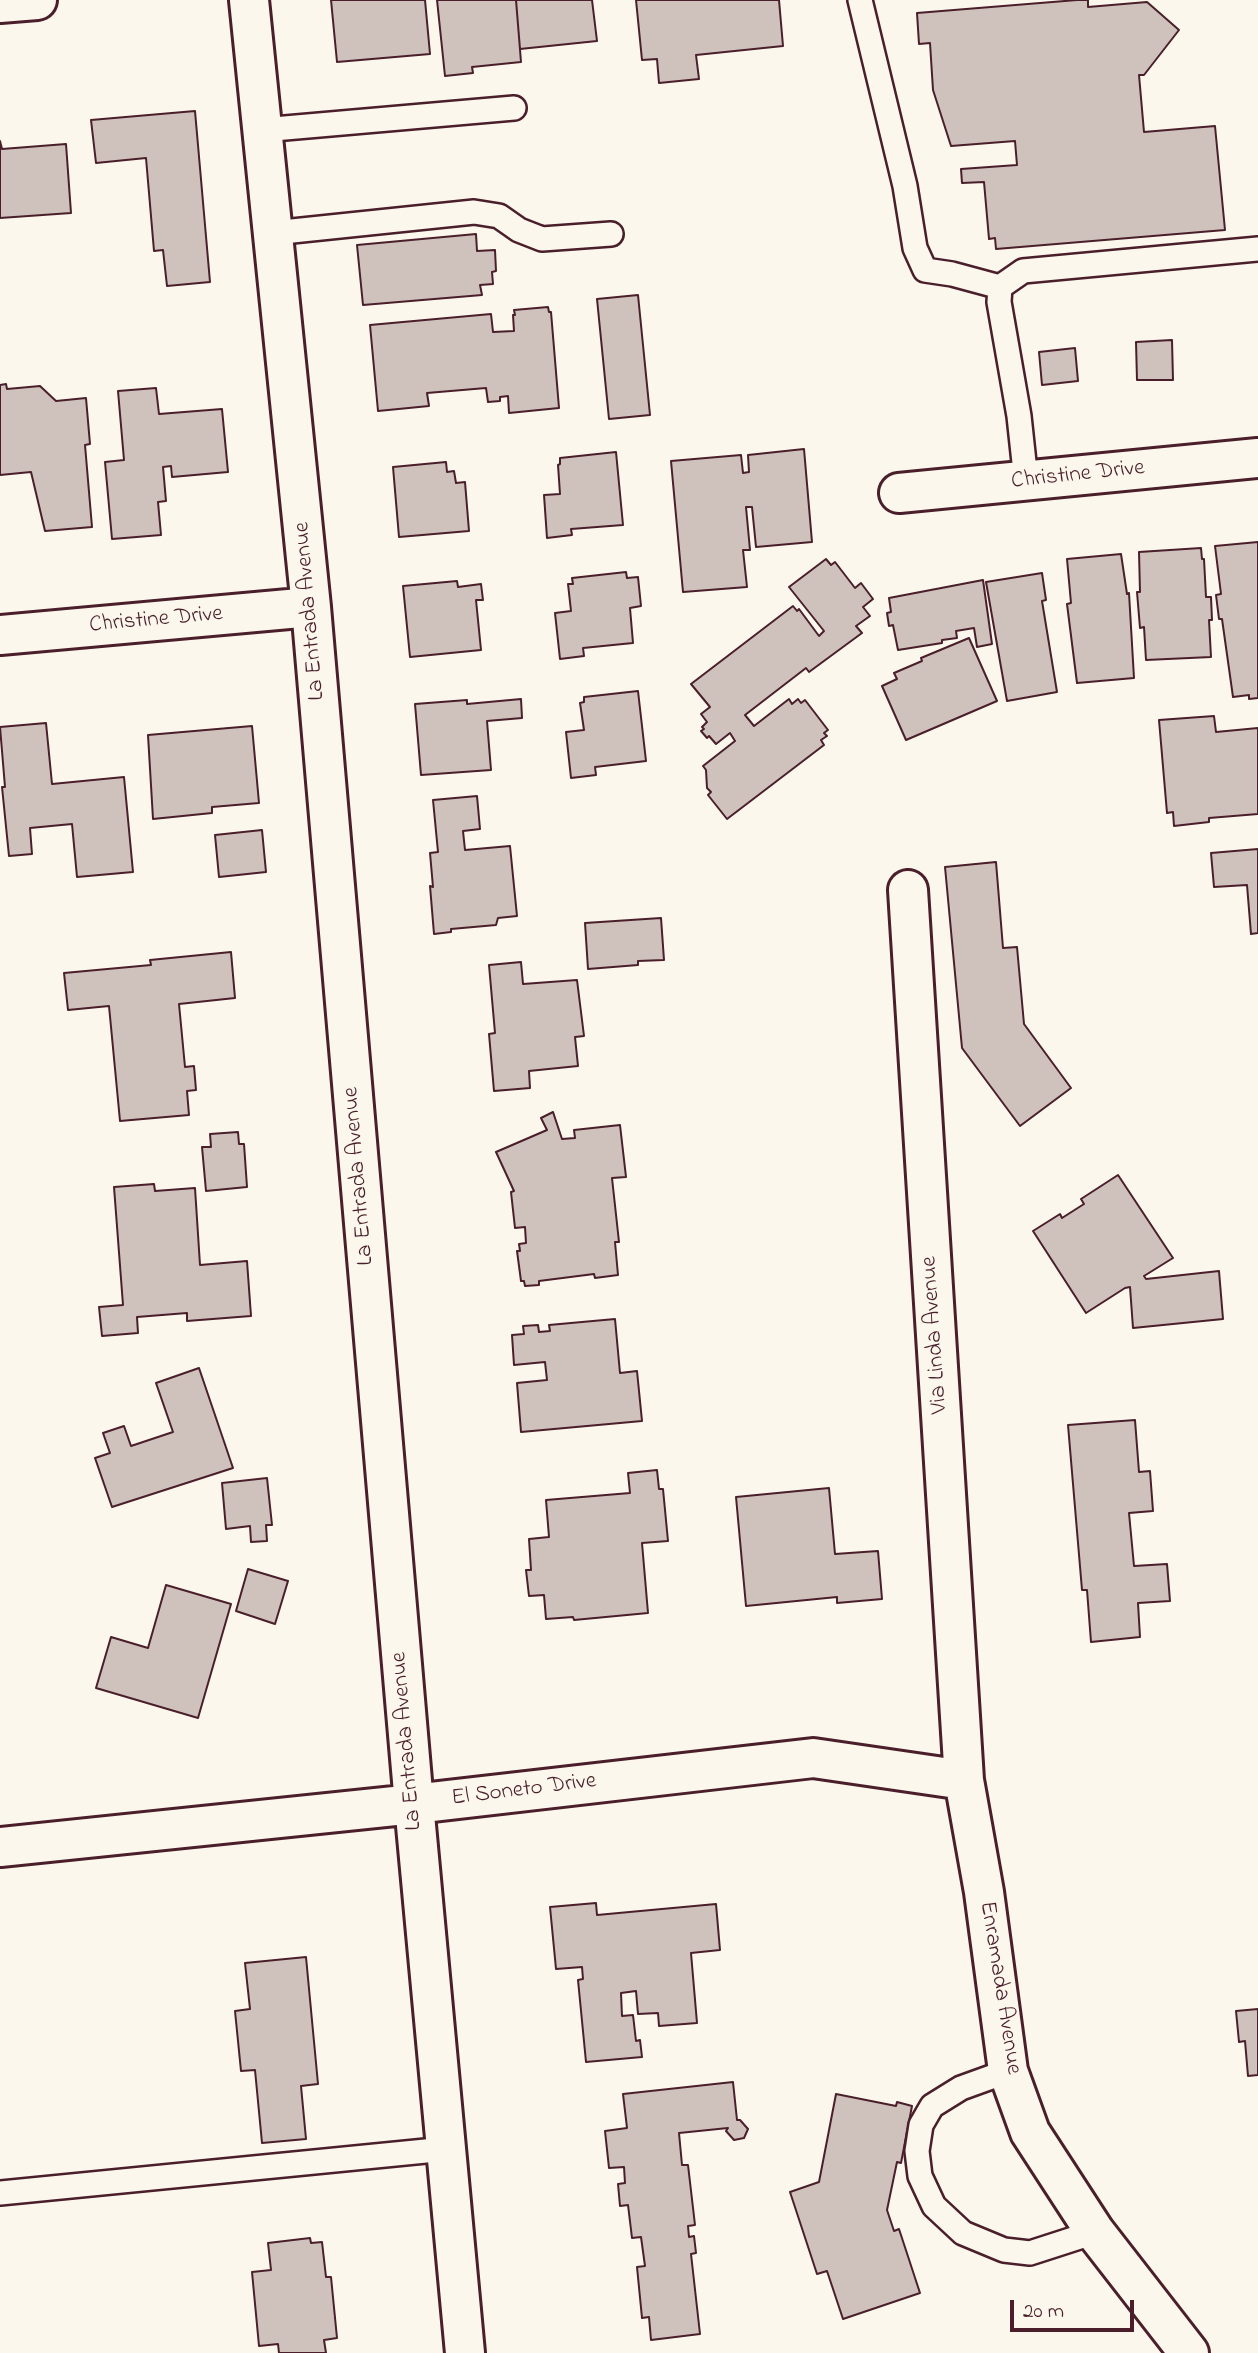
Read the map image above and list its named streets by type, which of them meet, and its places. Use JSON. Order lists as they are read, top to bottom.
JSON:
{
  "streets": {
    "street": [
      "Christine Drive",
      "La Entrada Avenue",
      "Via Linda Avenue",
      "El Soneto Drive",
      "Enramada Avenue"
    ]
  },
  "crossings": [
    ["Christine Drive", "La Entrada Avenue"],
    ["La Entrada Avenue", "El Soneto Drive"],
    ["Via Linda Avenue", "El Soneto Drive"],
    ["Via Linda Avenue", "Enramada Avenue"],
    ["El Soneto Drive", "Enramada Avenue"]
  ],
  "scale_bar": "20 m"
}
